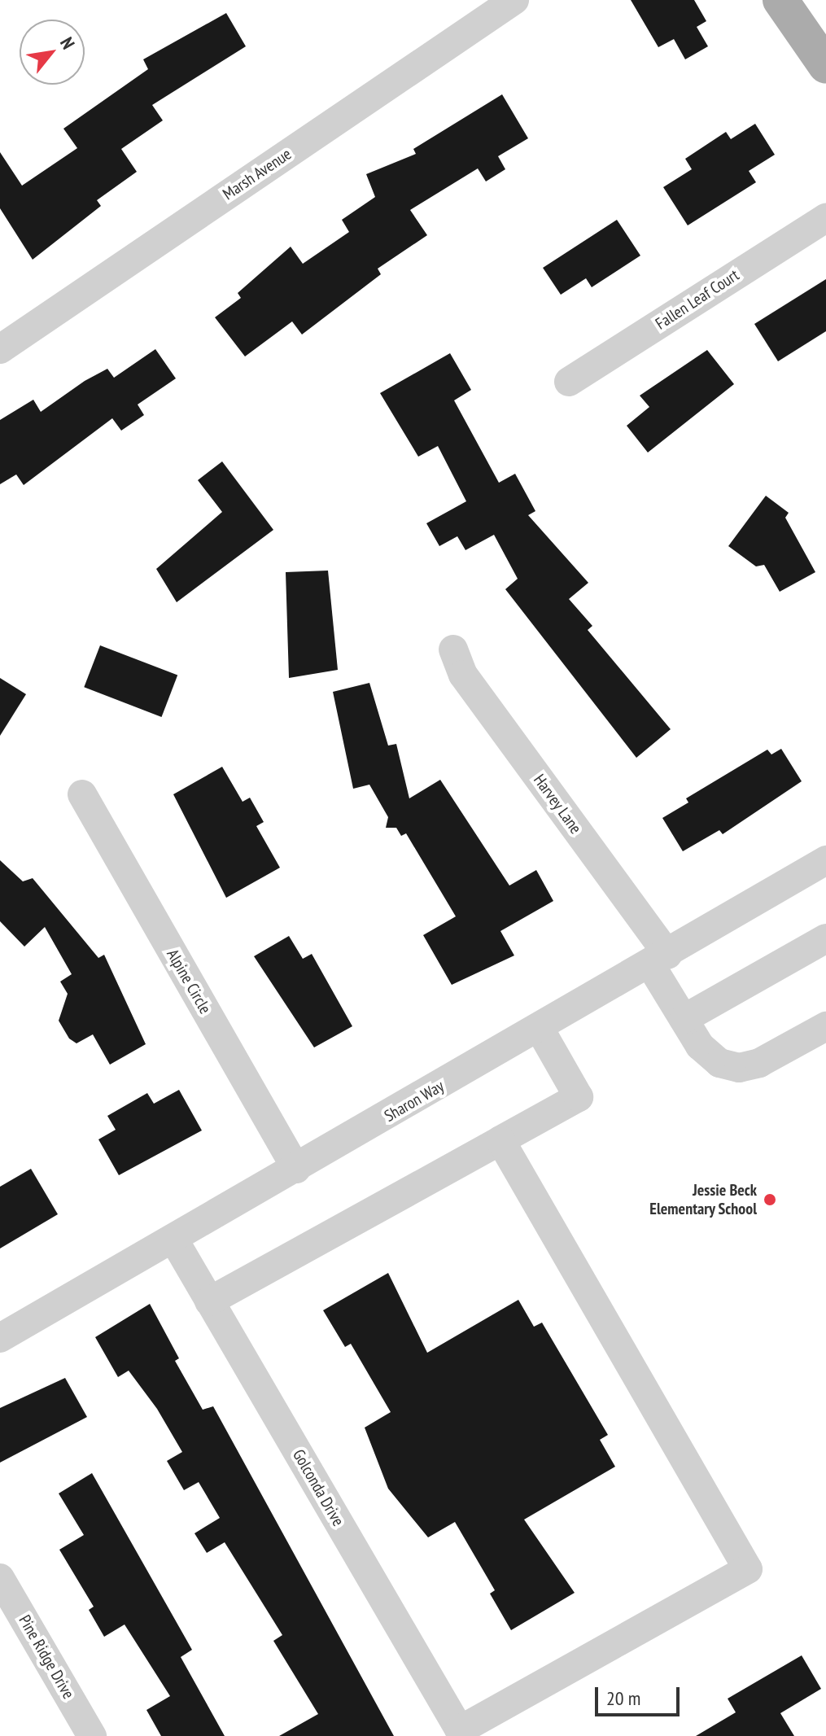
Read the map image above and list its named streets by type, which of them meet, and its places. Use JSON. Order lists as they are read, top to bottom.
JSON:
{
  "streets": {
    "street": [
      "Marsh Avenue",
      "Fallen Leaf Court",
      "Harvey Lane",
      "Alpine Circle",
      "Sharon Way",
      "Golconda Drive",
      "Pine Ridge Drive"
    ]
  },
  "crossings": [
    ["Harvey Lane", "Sharon Way"],
    ["Alpine Circle", "Sharon Way"],
    ["Sharon Way", "Golconda Drive"]
  ],
  "places": ["Jessie Beck Elementary School"],
  "scale_bar": "20 m",
  "north": "top right"
}
